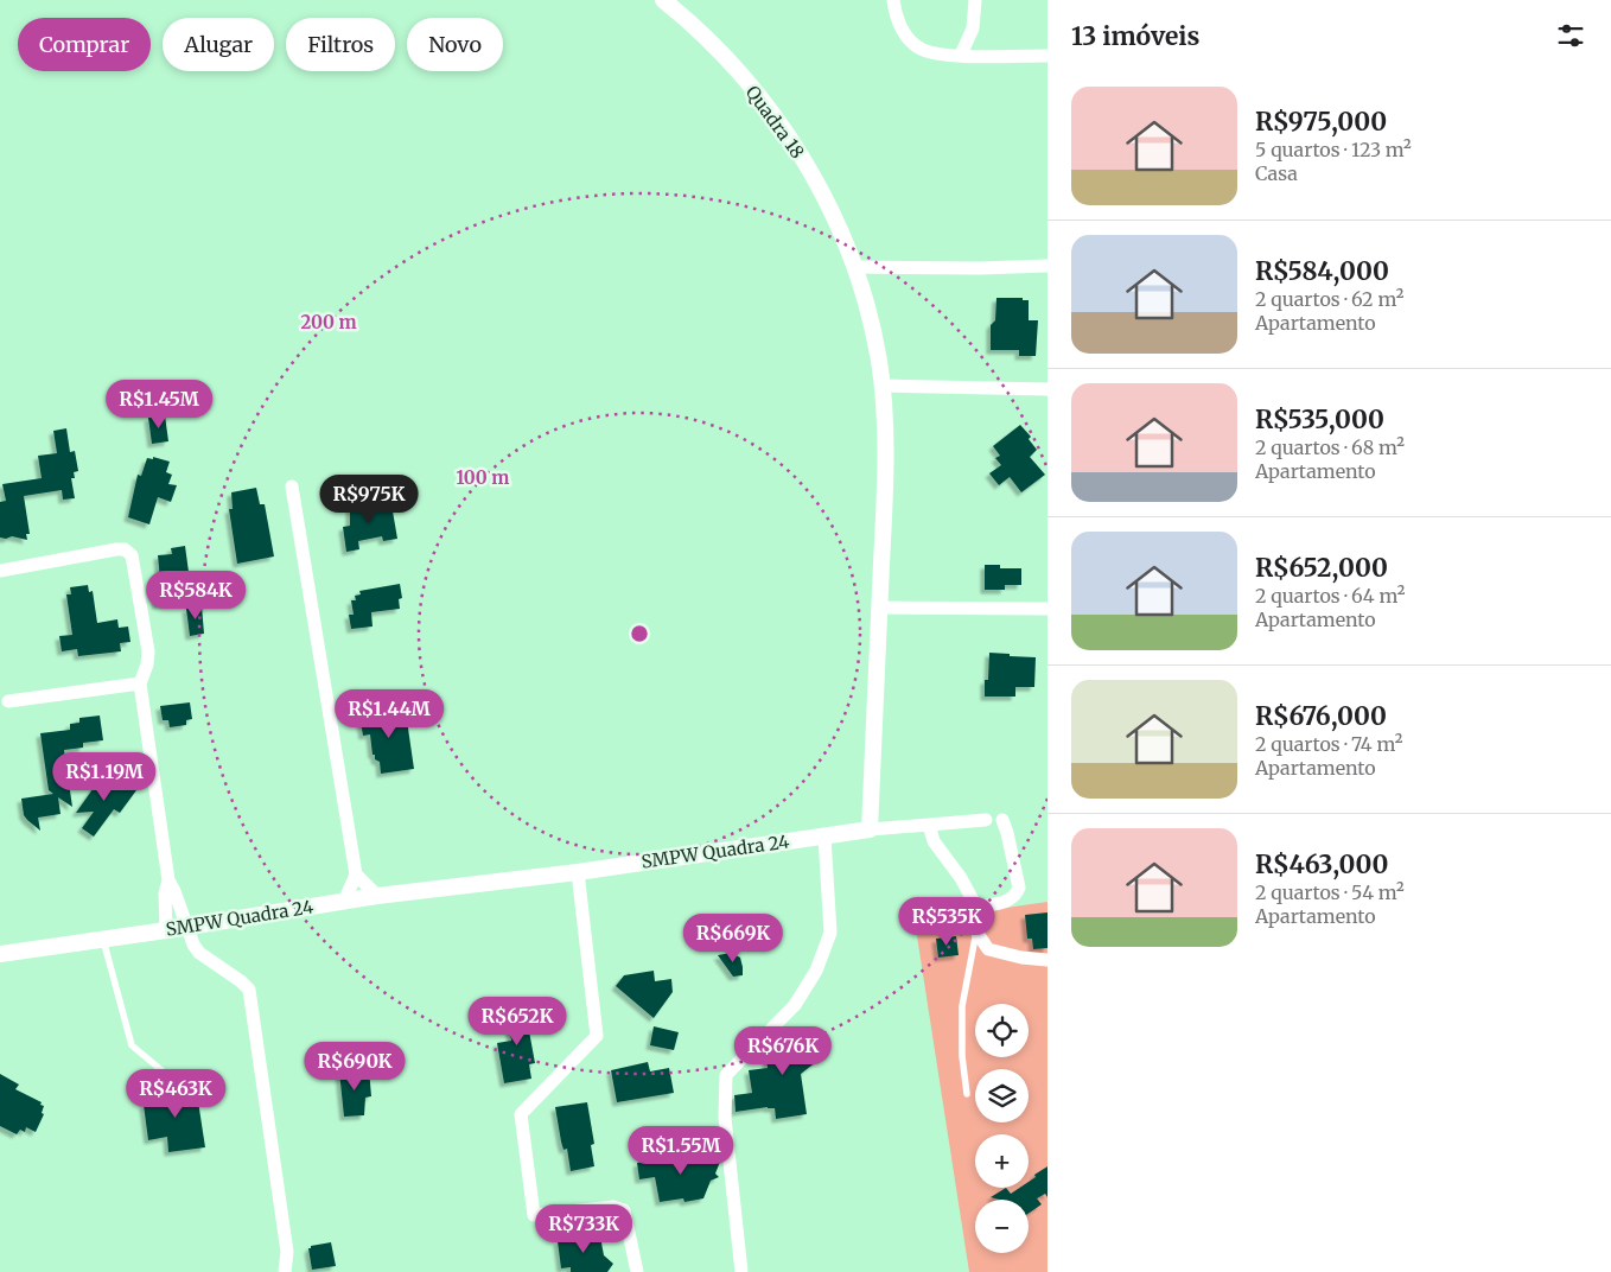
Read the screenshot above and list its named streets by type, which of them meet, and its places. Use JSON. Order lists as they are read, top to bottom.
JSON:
{
  "streets": {
    "street": ["Quadra 18", "SMPW Quadra 24"]
  },
  "page": {
    "heading": "13 imóveis",
    "chip": [
      "Comprar",
      "Alugar",
      "Filtros",
      "Novo"
    ],
    "list": [
      {
        "name": "R$975,000",
        "note": "5 quartos · 123 m² · Casa"
      },
      {
        "name": "R$584,000",
        "note": "2 quartos · 62 m² · Apartamento"
      },
      {
        "name": "R$535,000",
        "note": "2 quartos · 68 m² · Apartamento"
      },
      {
        "name": "R$652,000",
        "note": "2 quartos · 64 m² · Apartamento"
      },
      {
        "name": "R$676,000",
        "note": "2 quartos · 74 m² · Apartamento"
      },
      {
        "name": "R$463,000",
        "note": "2 quartos · 54 m² · Apartamento"
      }
    ],
    "price": [
      "R$1.45M",
      "R$975K",
      "R$584K",
      "R$1.44M",
      "R$1.19M",
      "R$535K",
      "R$669K",
      "R$652K",
      "R$676K",
      "R$690K",
      "R$463K",
      "R$1.55M",
      "R$733K"
    ],
    "map_buttons": ["+", "−"]
  },
  "rings": ["200 m", "100 m"]
}
